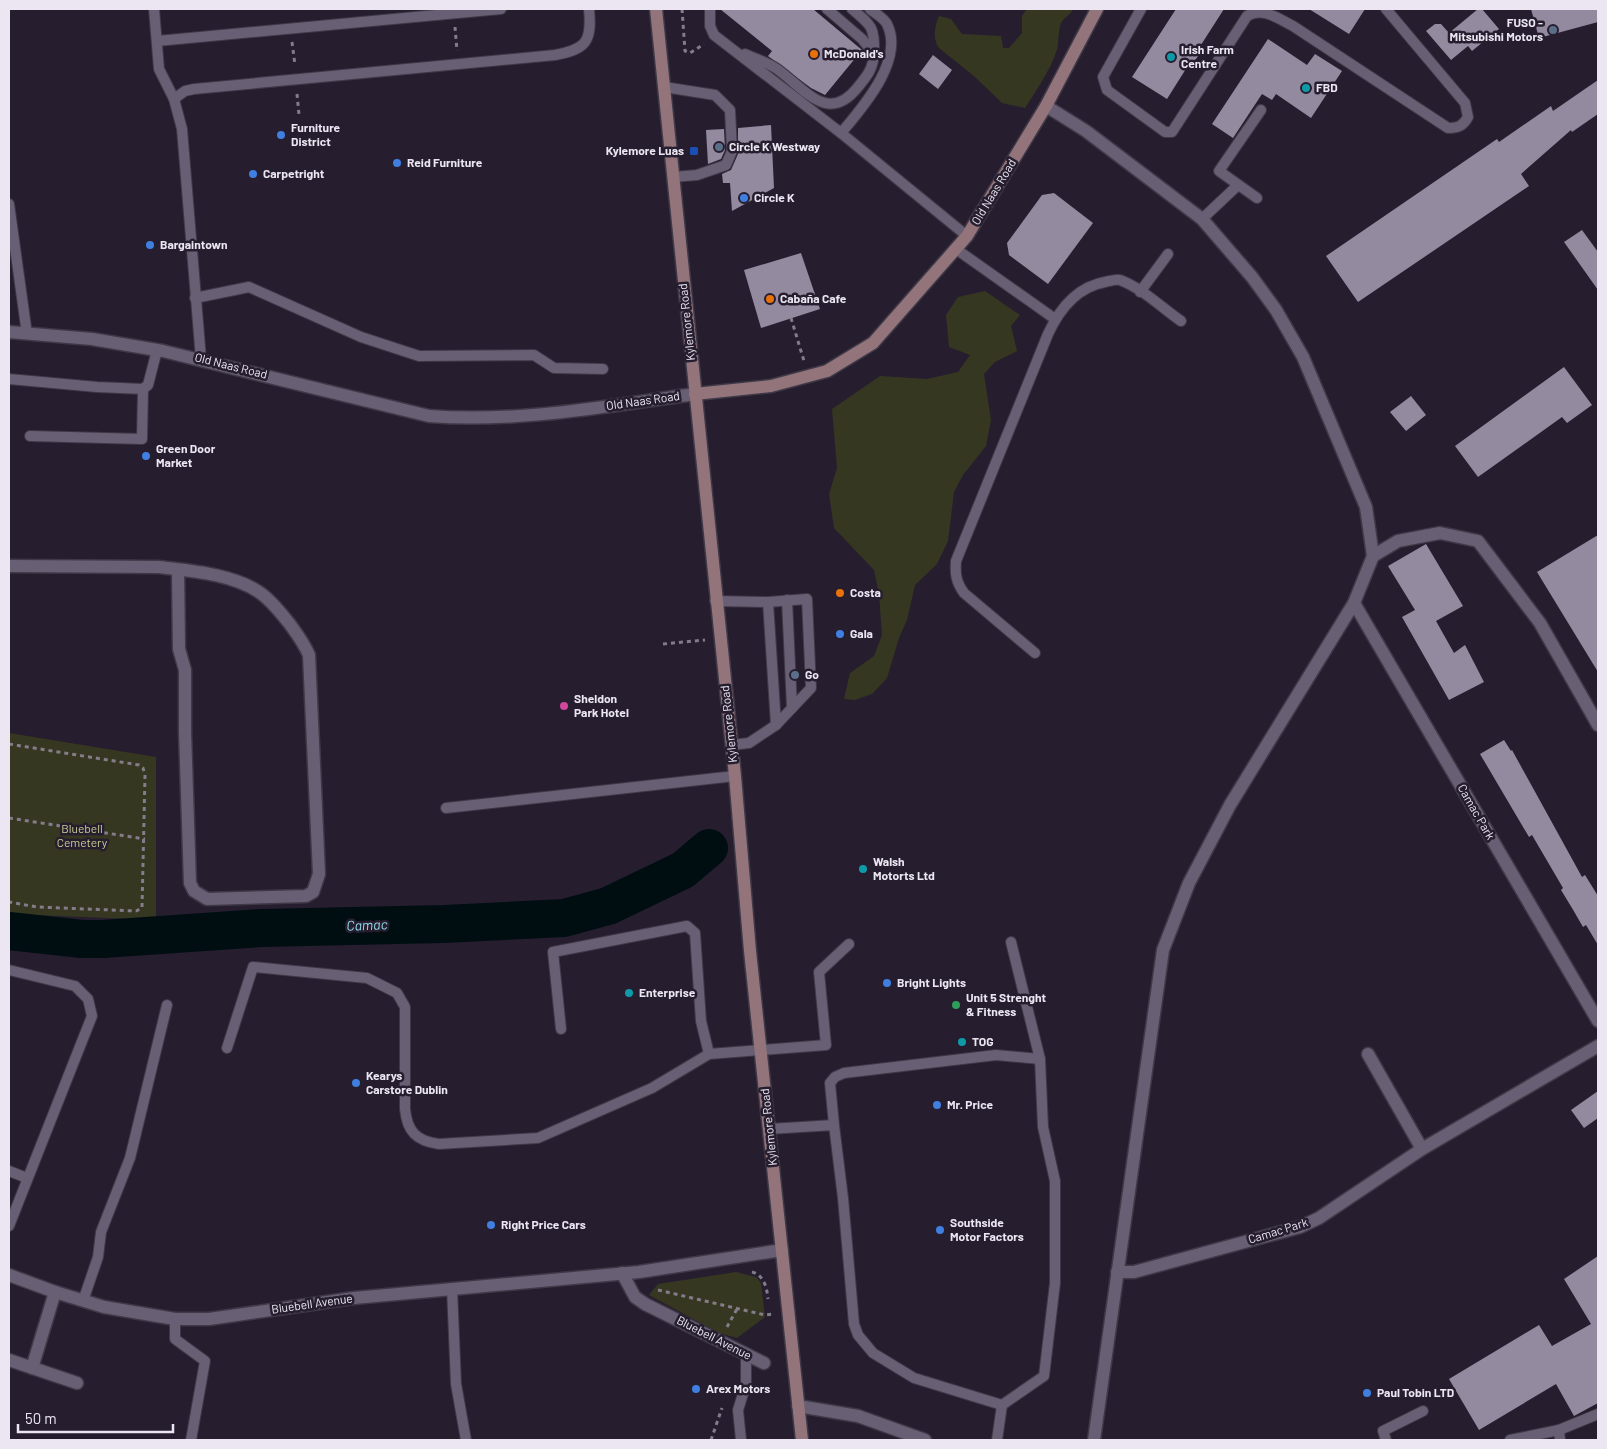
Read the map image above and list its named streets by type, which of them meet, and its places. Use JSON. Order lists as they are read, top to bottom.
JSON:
{
  "streets": {
    "main road": ["Old Naas Road", "Kylemore Road"],
    "street": ["Camac Park", "Bluebell Avenue"]
  },
  "crossings": [
    ["Old Naas Road", "Kylemore Road"],
    ["Kylemore Road", "Bluebell Avenue"]
  ],
  "water": ["Camac"],
  "parks": ["Bluebell Cemetery"],
  "places": {
    "other": [
      "FUSO - Mitsubishi Motors",
      "McDonald's",
      "Irish Farm Centre",
      "FBD",
      "Furniture District",
      "Circle K Westway",
      "Reid Furniture",
      "Carpetright",
      "Circle K",
      "Bargaintown",
      "Cabaña Cafe",
      "Green Door Market",
      "Costa",
      "Gala",
      "Go",
      "Sheldon Park Hotel",
      "Walsh Motorts Ltd",
      "Bright Lights",
      "Enterprise",
      "Unit 5 Strenght & Fitness",
      "TOG",
      "Kearys Carstore Dublin",
      "Mr. Price",
      "Right Price Cars",
      "Southside Motor Factors",
      "Arex Motors",
      "Paul Tobin LTD"
    ],
    "transit": ["Kylemore Luas"]
  },
  "scale_bar": "50 m"
}
